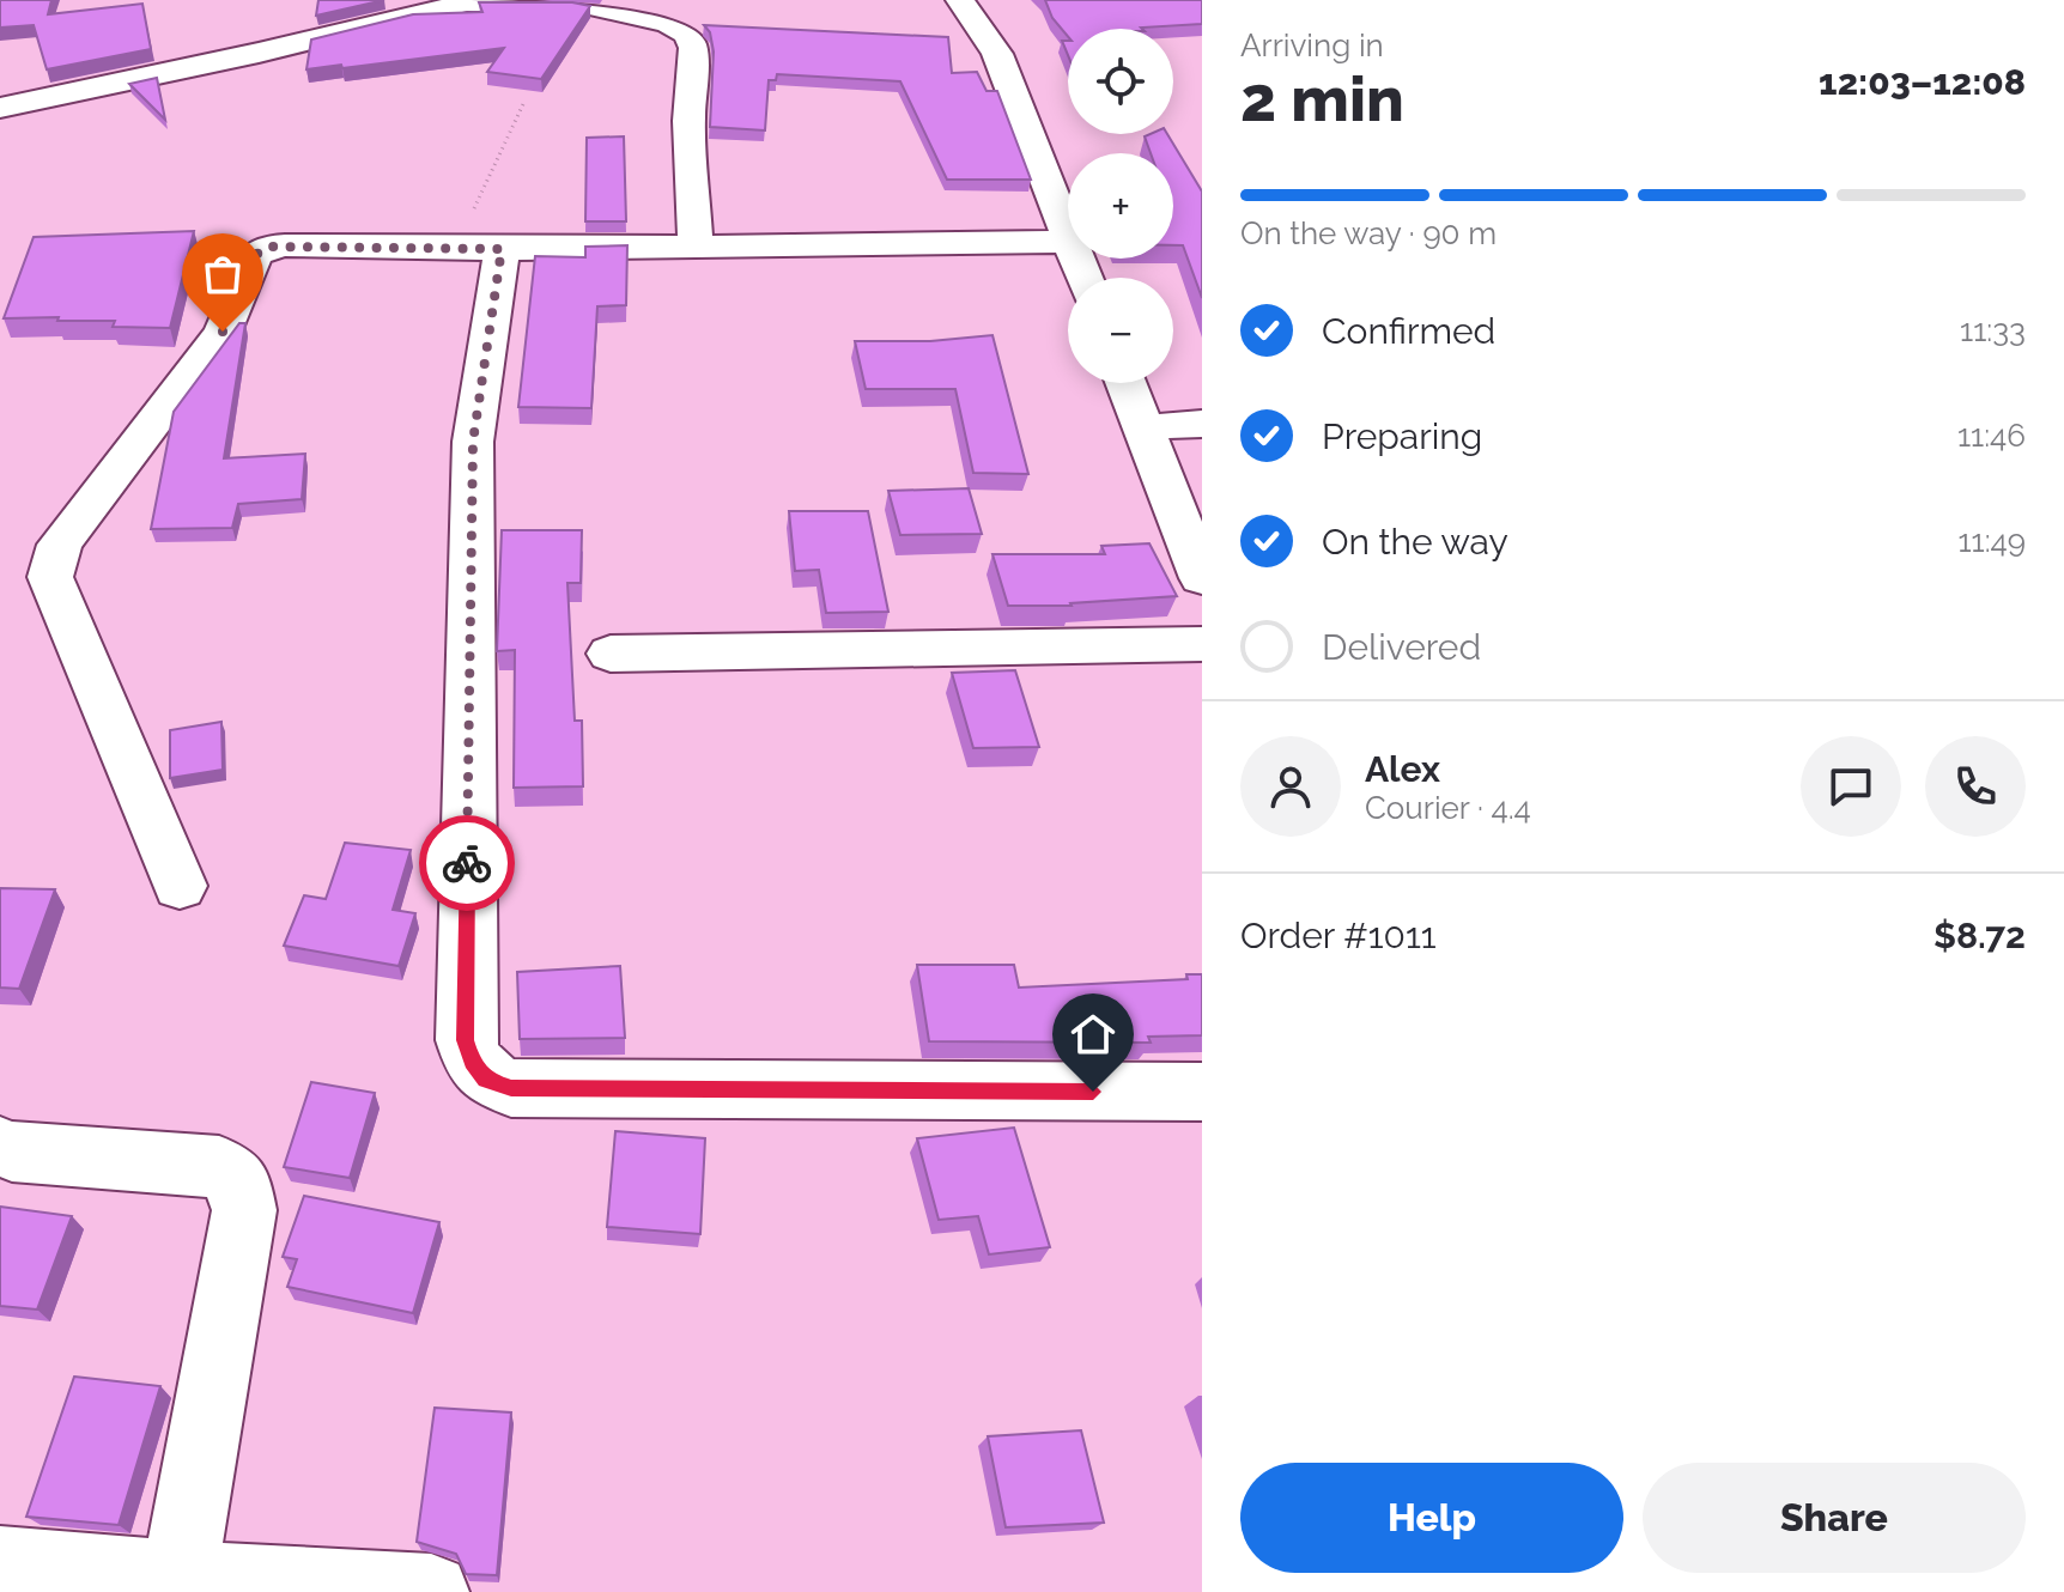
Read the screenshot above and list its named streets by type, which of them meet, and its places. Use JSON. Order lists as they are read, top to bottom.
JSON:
{
  "page": {
    "heading": ["2 min", "Arriving in", "12:03–12:08"],
    "panel": [
      "Alex",
      "Courier · 4.4",
      "Order #1011",
      "$8.72"
    ],
    "map_buttons": ["+", "−"],
    "bar": "On the way · 90 m",
    "list": [
      ["Confirmed", "11:33"],
      ["Preparing", "11:46"],
      ["On the way", "11:49"],
      "Delivered"
    ],
    "buttons": ["Help", "Share"]
  }
}
